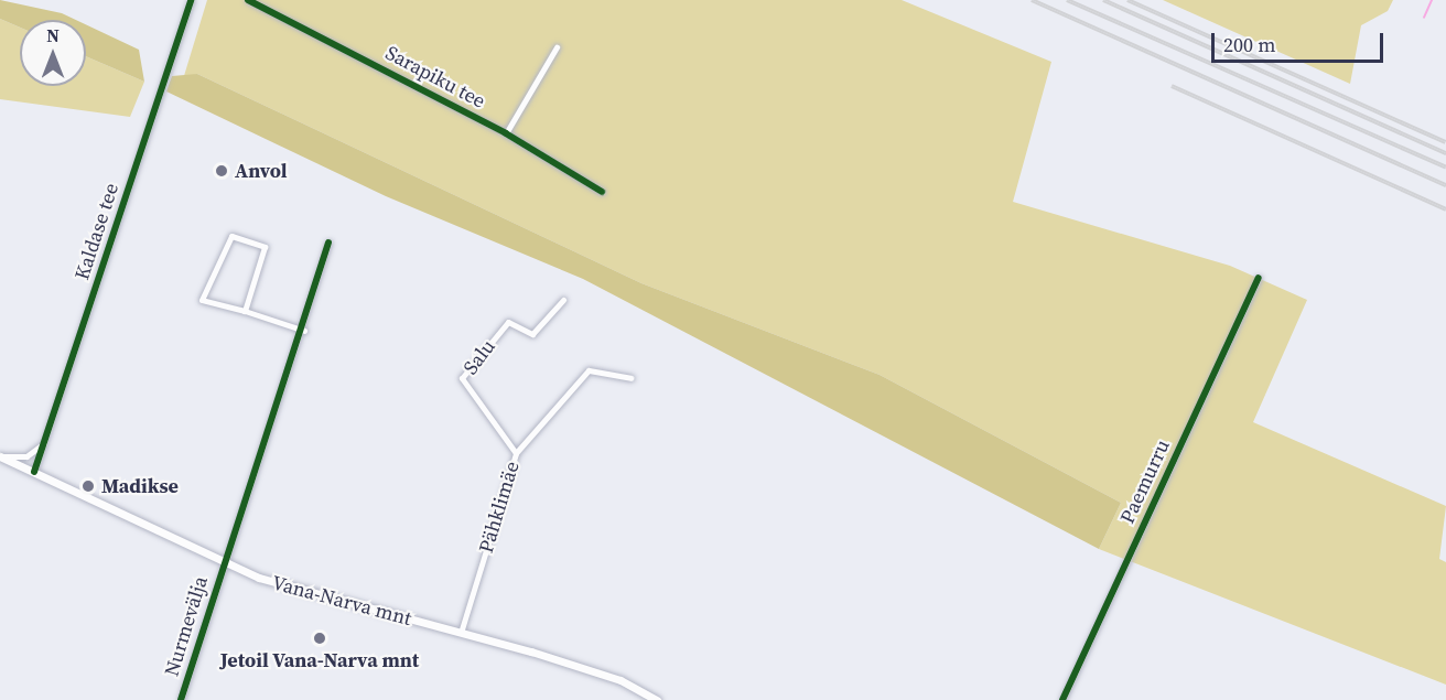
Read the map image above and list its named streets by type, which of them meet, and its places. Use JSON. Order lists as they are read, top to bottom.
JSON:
{
  "streets": {
    "main road": ["Vana-Narva mnt"],
    "street": [
      "Sarapiku tee",
      "Kaldase tee",
      "Salu",
      "Paemurru",
      "Pähklimäe",
      "Nurmevälja"
    ]
  },
  "crossings": [
    ["Kaldase tee", "Vana-Narva mnt"],
    ["Salu", "Pähklimäe"],
    ["Pähklimäe", "Vana-Narva mnt"],
    ["Vana-Narva mnt", "Nurmevälja"]
  ],
  "places": ["Anvol", "Madikse", "Jetoil Vana-Narva mnt"],
  "scale_bar": "200 m",
  "north": "top"
}
